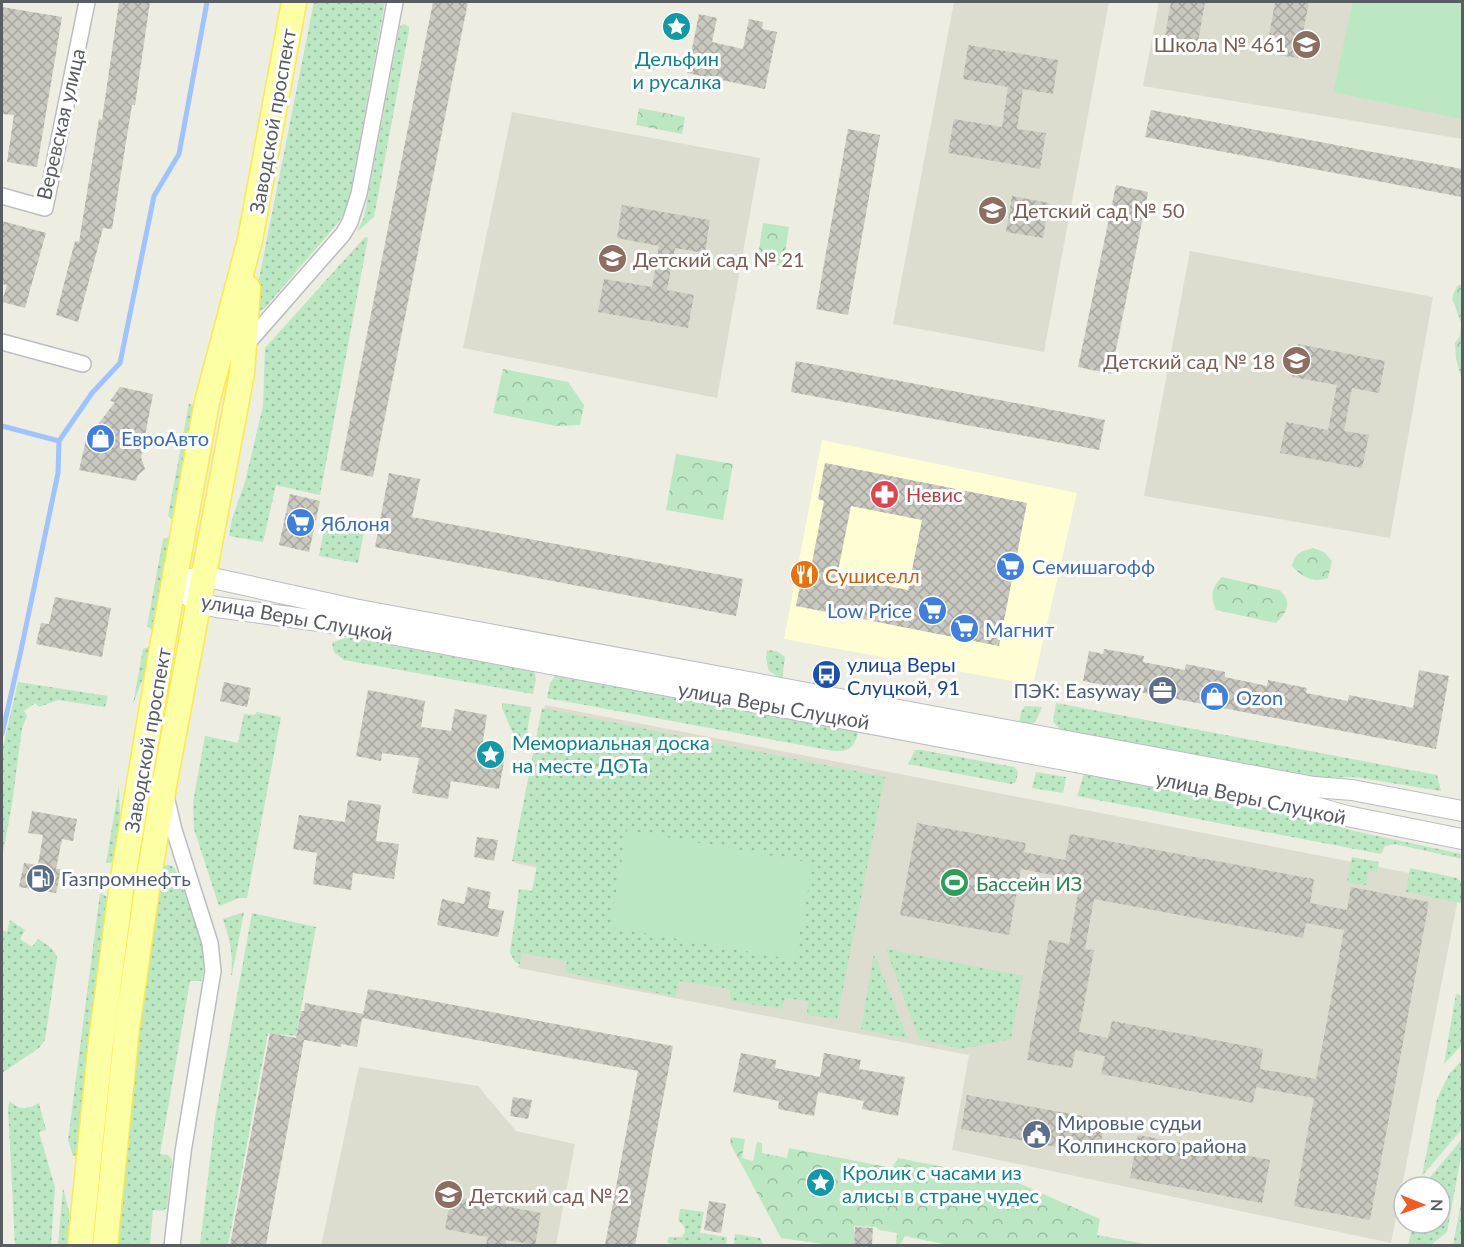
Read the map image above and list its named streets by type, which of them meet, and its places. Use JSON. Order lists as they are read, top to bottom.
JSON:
{
  "streets": {
    "main road": ["Заводской проспект"],
    "street": ["Веревская улица", "улица Веры Слуцкой"]
  },
  "crossings": [
    ["Заводской проспект", "улица Веры Слуцкой"]
  ],
  "places": {
    "place": ["Дельфин и русалка", "Мемориальная доска на месте ДОТа", "Кролик с часами из алисы в стране чудес"],
    "school or university": [
      "Школа № 461",
      "Детский сад № 50",
      "Детский сад № 21",
      "Детский сад № 18",
      "Детский сад № 2"
    ],
    "shop": ["ЕвроАвто", "Ozon"],
    "pharmacy": ["Невис"],
    "supermarket": [
      "Яблоня",
      "Семишагофф",
      "Low Price",
      "Магнит"
    ],
    "restaurant": ["Сушиселл"],
    "bus stop": ["улица Веры Слуцкой, 91"],
    "office": ["ПЭК: Easyway"],
    "fuel station": ["Газпромнефть"],
    "sports": ["Бассейн ИЗ"],
    "public building": ["Мировые судьи Колпинского района"]
  },
  "north": "right"
}
